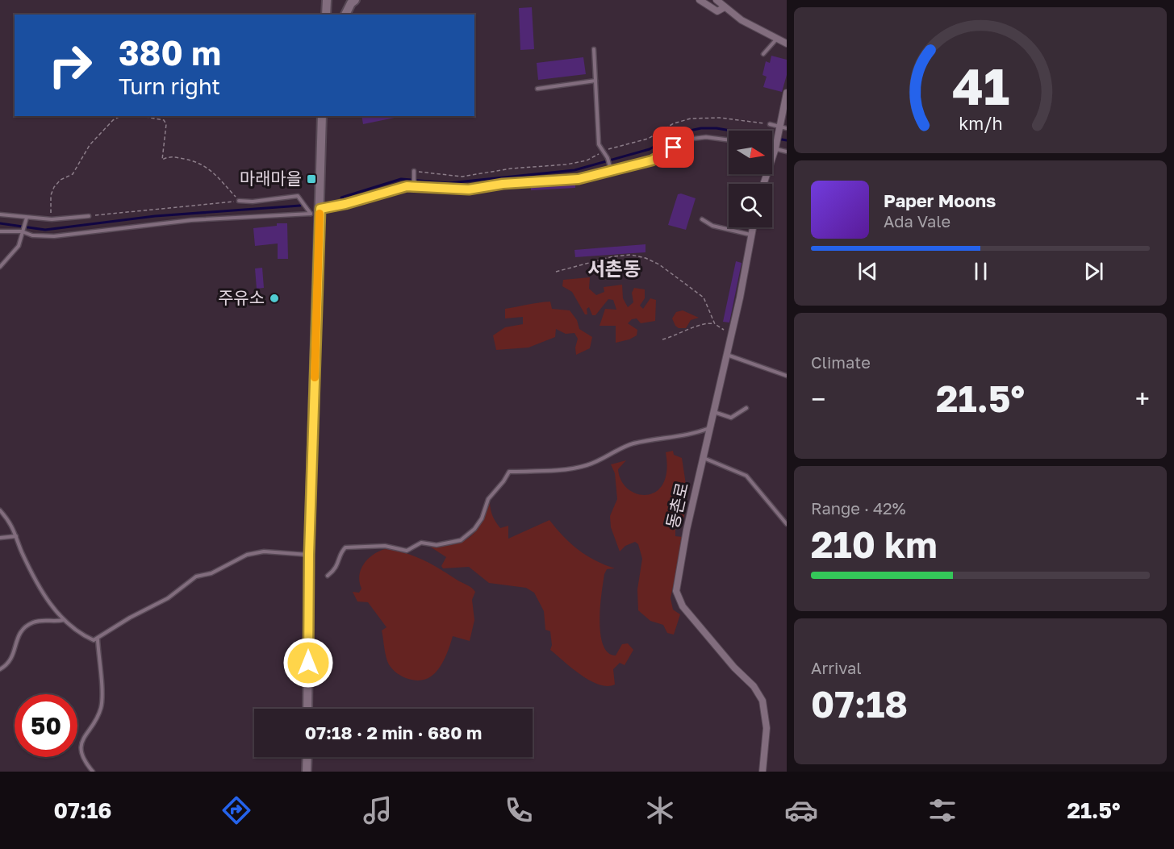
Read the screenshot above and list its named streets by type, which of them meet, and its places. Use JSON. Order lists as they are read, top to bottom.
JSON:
{
  "streets": {
    "street": ["동촌로"]
  },
  "districts": ["서촌동"],
  "places": {
    "transit": ["마래마을"],
    "other": ["주유소"]
  },
  "north": "right",
  "page": {
    "turn": ["380 m", "Turn right"],
    "song": ["Paper Moons", "Ada Vale"],
    "tile": [
      "Climate",
      ["Range · 42%", "210 km"],
      ["Arrival", "07:18"]
    ],
    "heat": ["−", "21.5°", "+"],
    "limit": "50",
    "trip": "07:18 · 2 min · 680 m",
    "tabs": ["07:16", "21.5°"],
    "gauge": ["41", "km/h"]
  }
}
